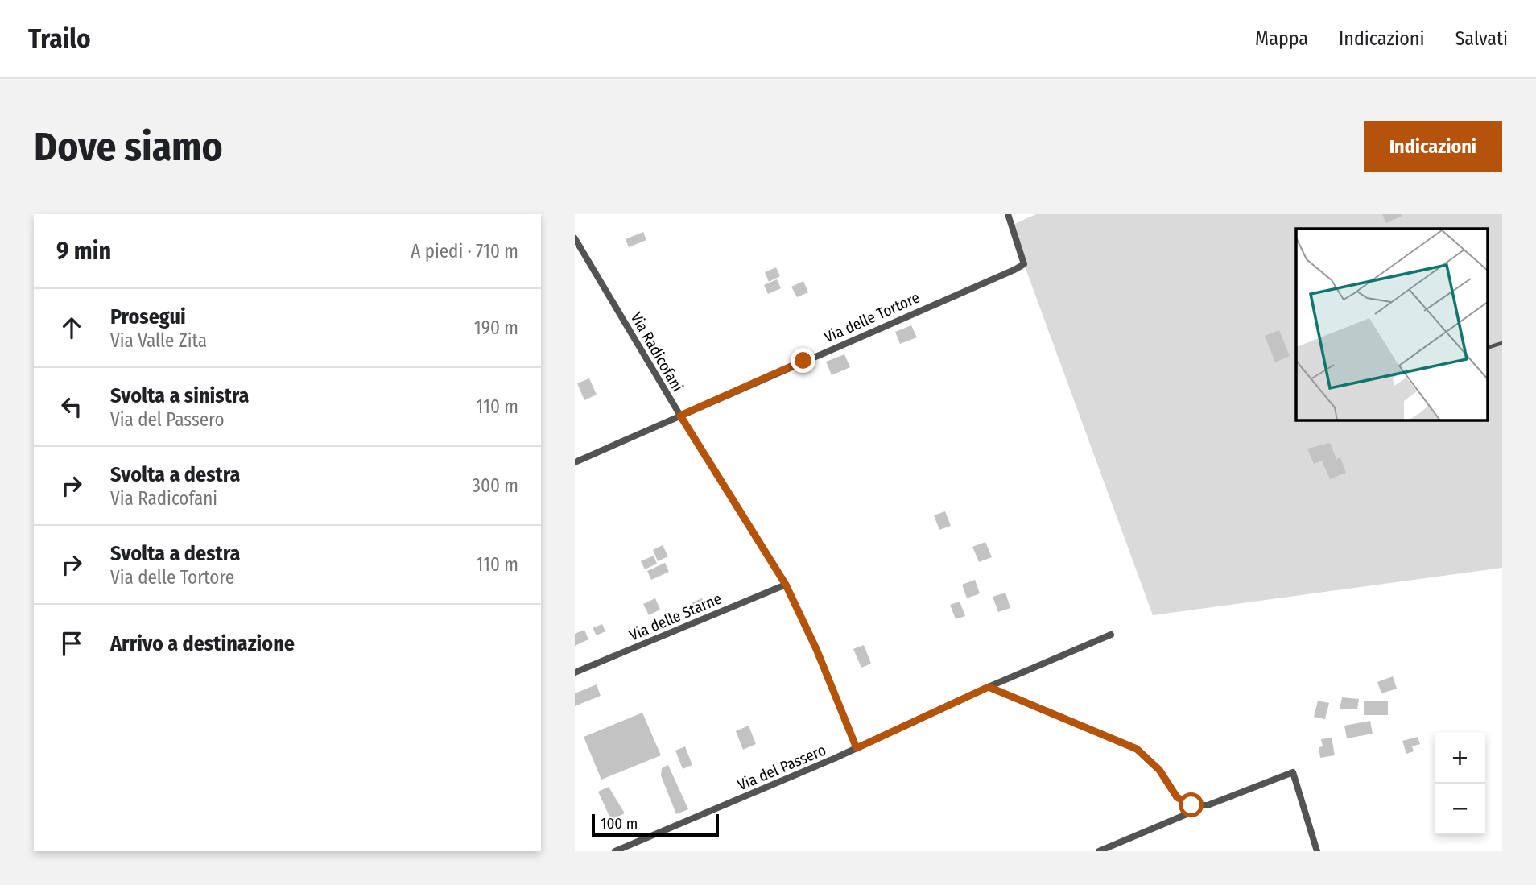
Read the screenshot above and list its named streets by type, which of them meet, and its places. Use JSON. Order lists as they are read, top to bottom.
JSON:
{
  "streets": {
    "street": [
      "Via delle Tortore",
      "Via Radicofani",
      "Via delle Starne",
      "Via del Passero"
    ]
  },
  "crossings": [
    ["Via delle Tortore", "Via Radicofani"],
    ["Via Radicofani", "Via delle Starne"],
    ["Via Radicofani", "Via del Passero"]
  ],
  "scale_bar": "100 m",
  "page": {
    "header": "Trailo",
    "nav": ["Mappa", "Indicazioni", "Salvati"],
    "buttons": "Indicazioni",
    "title": "Dove siamo",
    "heading": ["9 min", "A piedi · 710 m"],
    "list": [
      ["Prosegui", "Via Valle Zita", "190 m"],
      ["Svolta a sinistra", "Via del Passero", "110 m"],
      ["Svolta a destra", "Via Radicofani", "300 m"],
      ["Svolta a destra", "Via delle Tortore", "110 m"],
      "Arrivo a destinazione"
    ],
    "map_buttons": ["+", "−"],
    "scale": "100 m"
  }
}
